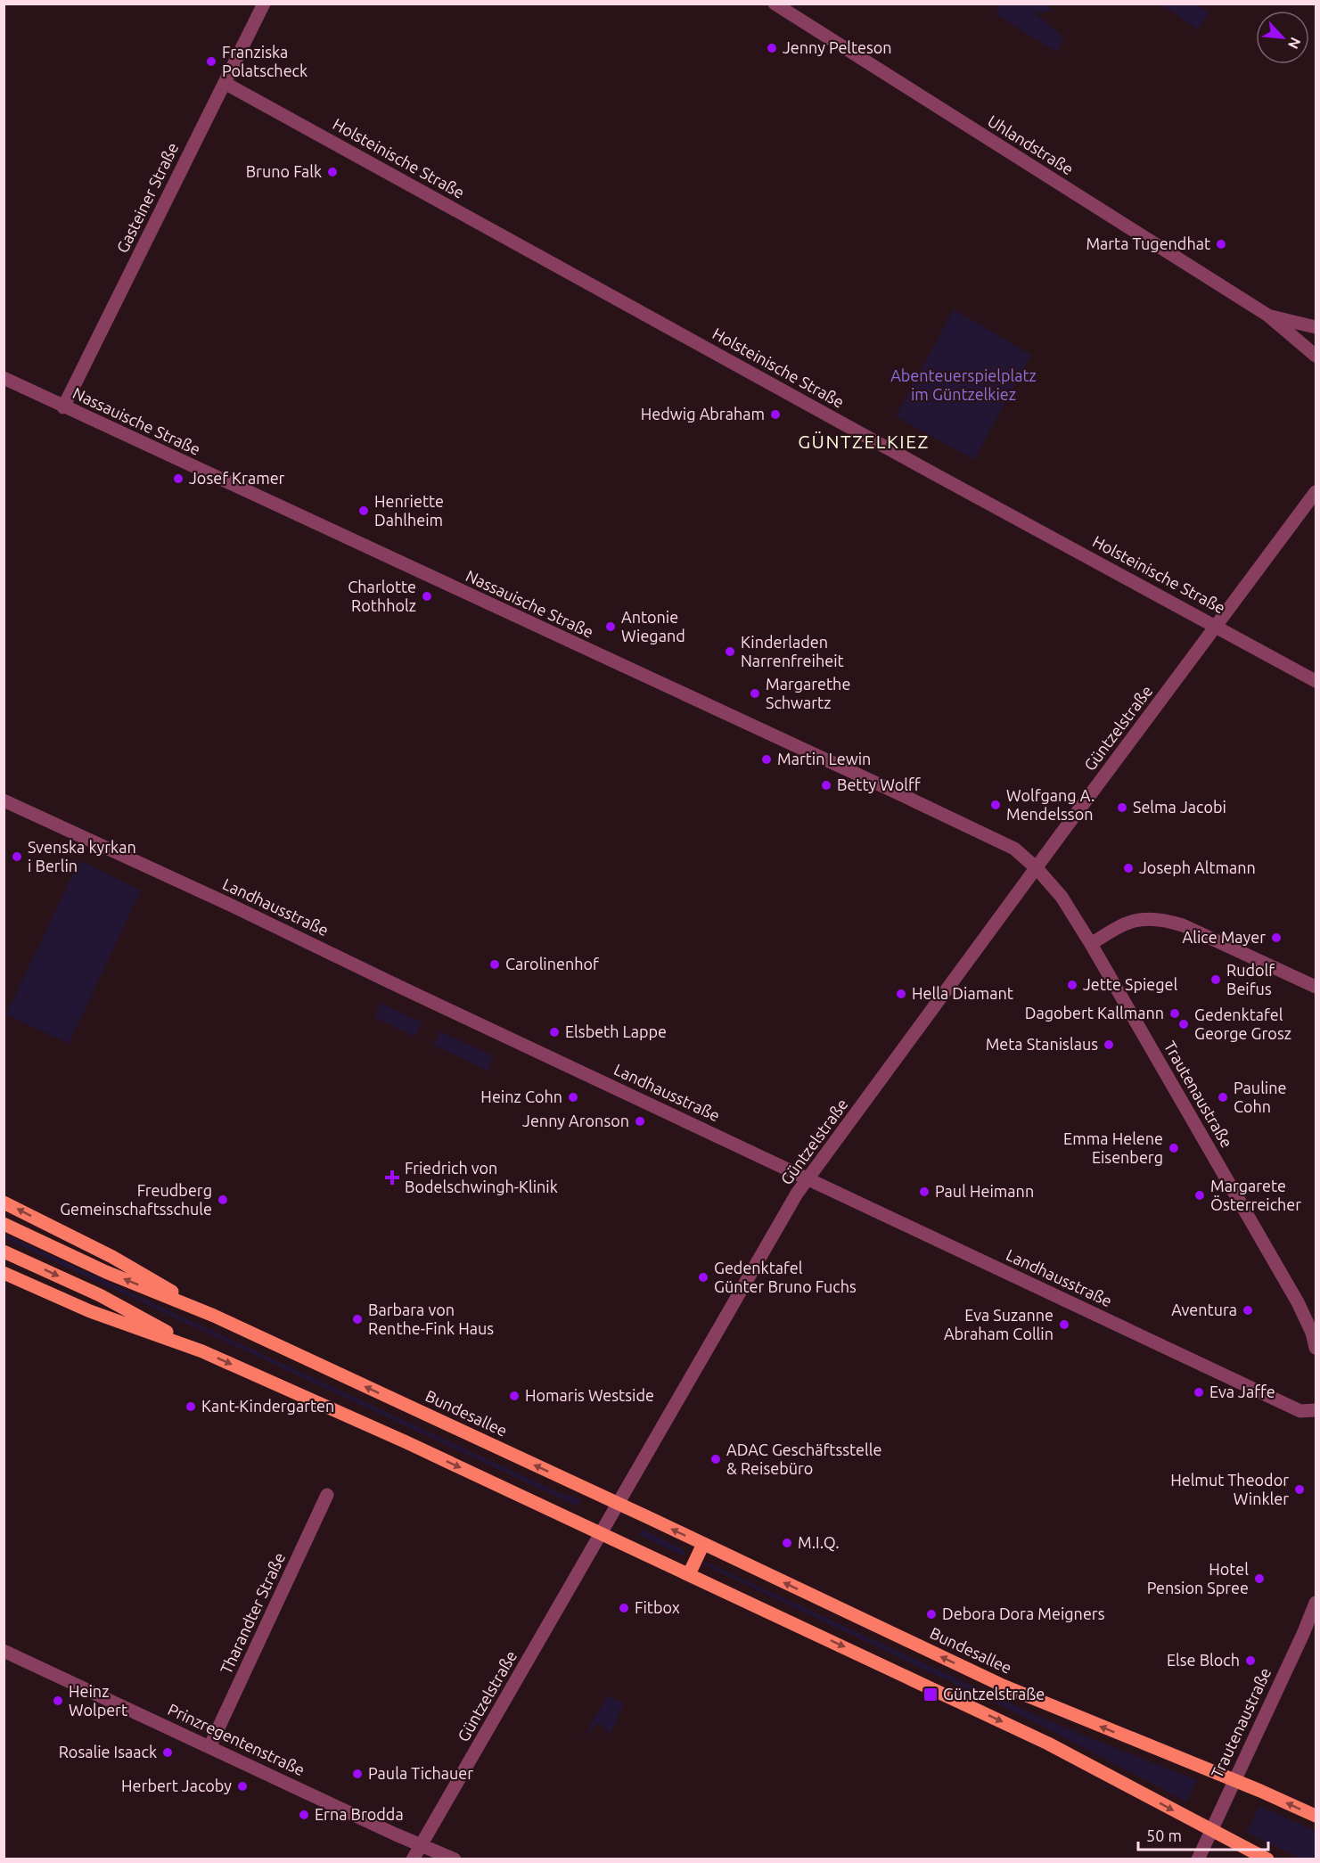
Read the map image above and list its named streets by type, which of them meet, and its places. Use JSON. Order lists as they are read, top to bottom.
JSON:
{
  "streets": {
    "main road": ["Bundesallee"],
    "street": [
      "Uhlandstraße",
      "Holsteinische Straße",
      "Gasteiner Straße",
      "Nassauische Straße",
      "Güntzelstraße",
      "Landhausstraße",
      "Trautenaustraße",
      "Tharandter Straße",
      "Prinzregentenstraße"
    ]
  },
  "crossings": [
    ["Holsteinische Straße", "Gasteiner Straße"],
    ["Holsteinische Straße", "Güntzelstraße"],
    ["Gasteiner Straße", "Nassauische Straße"],
    ["Nassauische Straße", "Güntzelstraße"],
    ["Nassauische Straße", "Trautenaustraße"],
    ["Güntzelstraße", "Landhausstraße"],
    ["Güntzelstraße", "Trautenaustraße"],
    ["Güntzelstraße", "Bundesallee"],
    ["Güntzelstraße", "Prinzregentenstraße"],
    ["Trautenaustraße", "Bundesallee"],
    ["Tharandter Straße", "Prinzregentenstraße"]
  ],
  "districts": ["GÜNTZELKIEZ"],
  "parks": ["Abenteuerspielplatz im Güntzelkiez"],
  "places": {
    "other": [
      "Jenny Pelteson",
      "Franziska Polatscheck",
      "Bruno Falk",
      "Marta Tugendhat",
      "Hedwig Abraham",
      "Josef Kramer",
      "Henriette Dahlheim",
      "Charlotte Rothholz",
      "Antonie Wiegand",
      "Kinderladen Narrenfreiheit",
      "Margarethe Schwartz",
      "Martin Lewin",
      "Betty Wolff",
      "Wolfgang A. Mendelsson",
      "Selma Jacobi",
      "Svenska kyrkan i Berlin",
      "Joseph Altmann",
      "Alice Mayer",
      "Carolinenhof",
      "Rudolf Beifus",
      "Jette Spiegel",
      "Hella Diamant",
      "Dagobert Kallmann",
      "Gedenktafel George Grosz",
      "Elsbeth Lappe",
      "Meta Stanislaus",
      "Heinz Cohn",
      "Pauline Cohn",
      "Jenny Aronson",
      "Emma Helene Eisenberg",
      "Paul Heimann",
      "Margarete Österreicher",
      "Freudberg Gemeinschaftsschule",
      "Gedenktafel Günter Bruno Fuchs",
      "Aventura",
      "Barbara von Renthe-Fink Haus",
      "Eva Suzanne Abraham Collin",
      "Eva Jaffe",
      "Homaris Westside",
      "Kant-Kindergarten",
      "ADAC Geschäftsstelle & Reisebüro",
      "Helmut Theodor Winkler",
      "M.I.Q.",
      "Hotel Pension Spree",
      "Fitbox",
      "Debora Dora Meigners",
      "Else Bloch",
      "Heinz Wolpert",
      "Rosalie Isaack",
      "Paula Tichauer",
      "Herbert Jacoby",
      "Erna Brodda"
    ],
    "health": ["Friedrich von Bodelschwingh-Klinik"],
    "transit": ["Güntzelstraße"]
  },
  "scale_bar": "50 m",
  "north": "bottom right"
}
